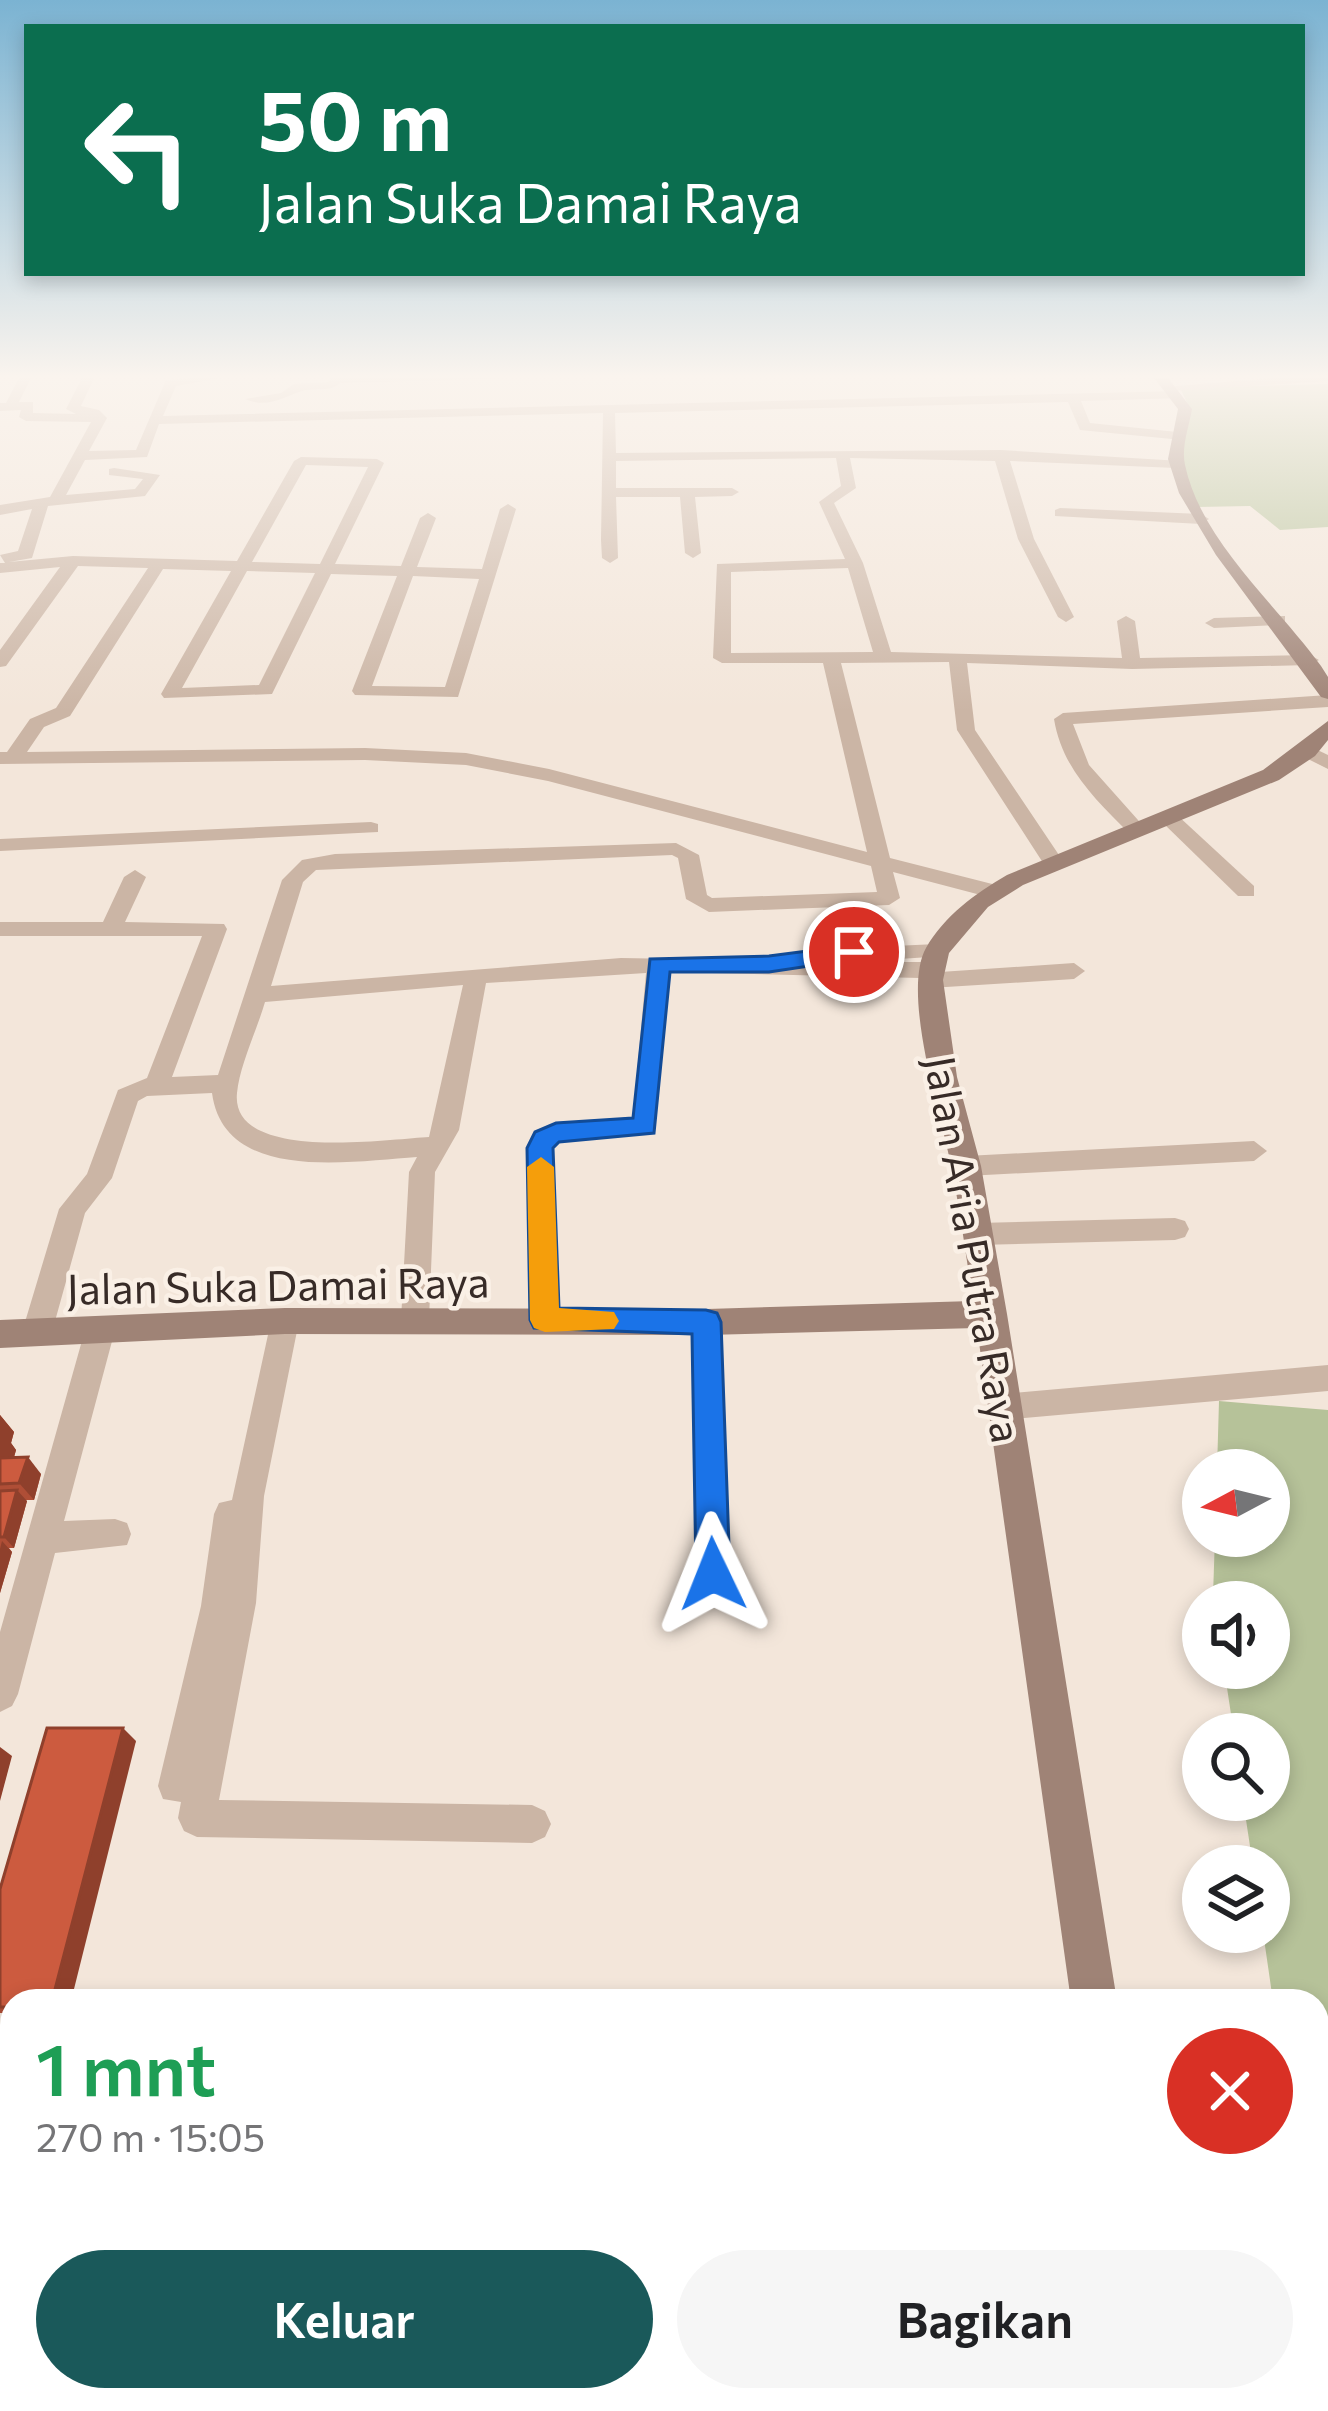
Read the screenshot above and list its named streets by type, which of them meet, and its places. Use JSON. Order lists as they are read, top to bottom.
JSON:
{
  "streets": {
    "main road": ["Jalan Aria Putra Raya", "Jalan Suka Damai Raya"]
  },
  "crossings": [
    ["Jalan Aria Putra Raya", "Jalan Suka Damai Raya"]
  ],
  "north": "left",
  "page": {
    "turn": ["50 m", "Jalan Suka Damai Raya"],
    "heading": ["1 mnt", "270 m · 15:05"],
    "buttons": ["Keluar", "Bagikan"]
  }
}
